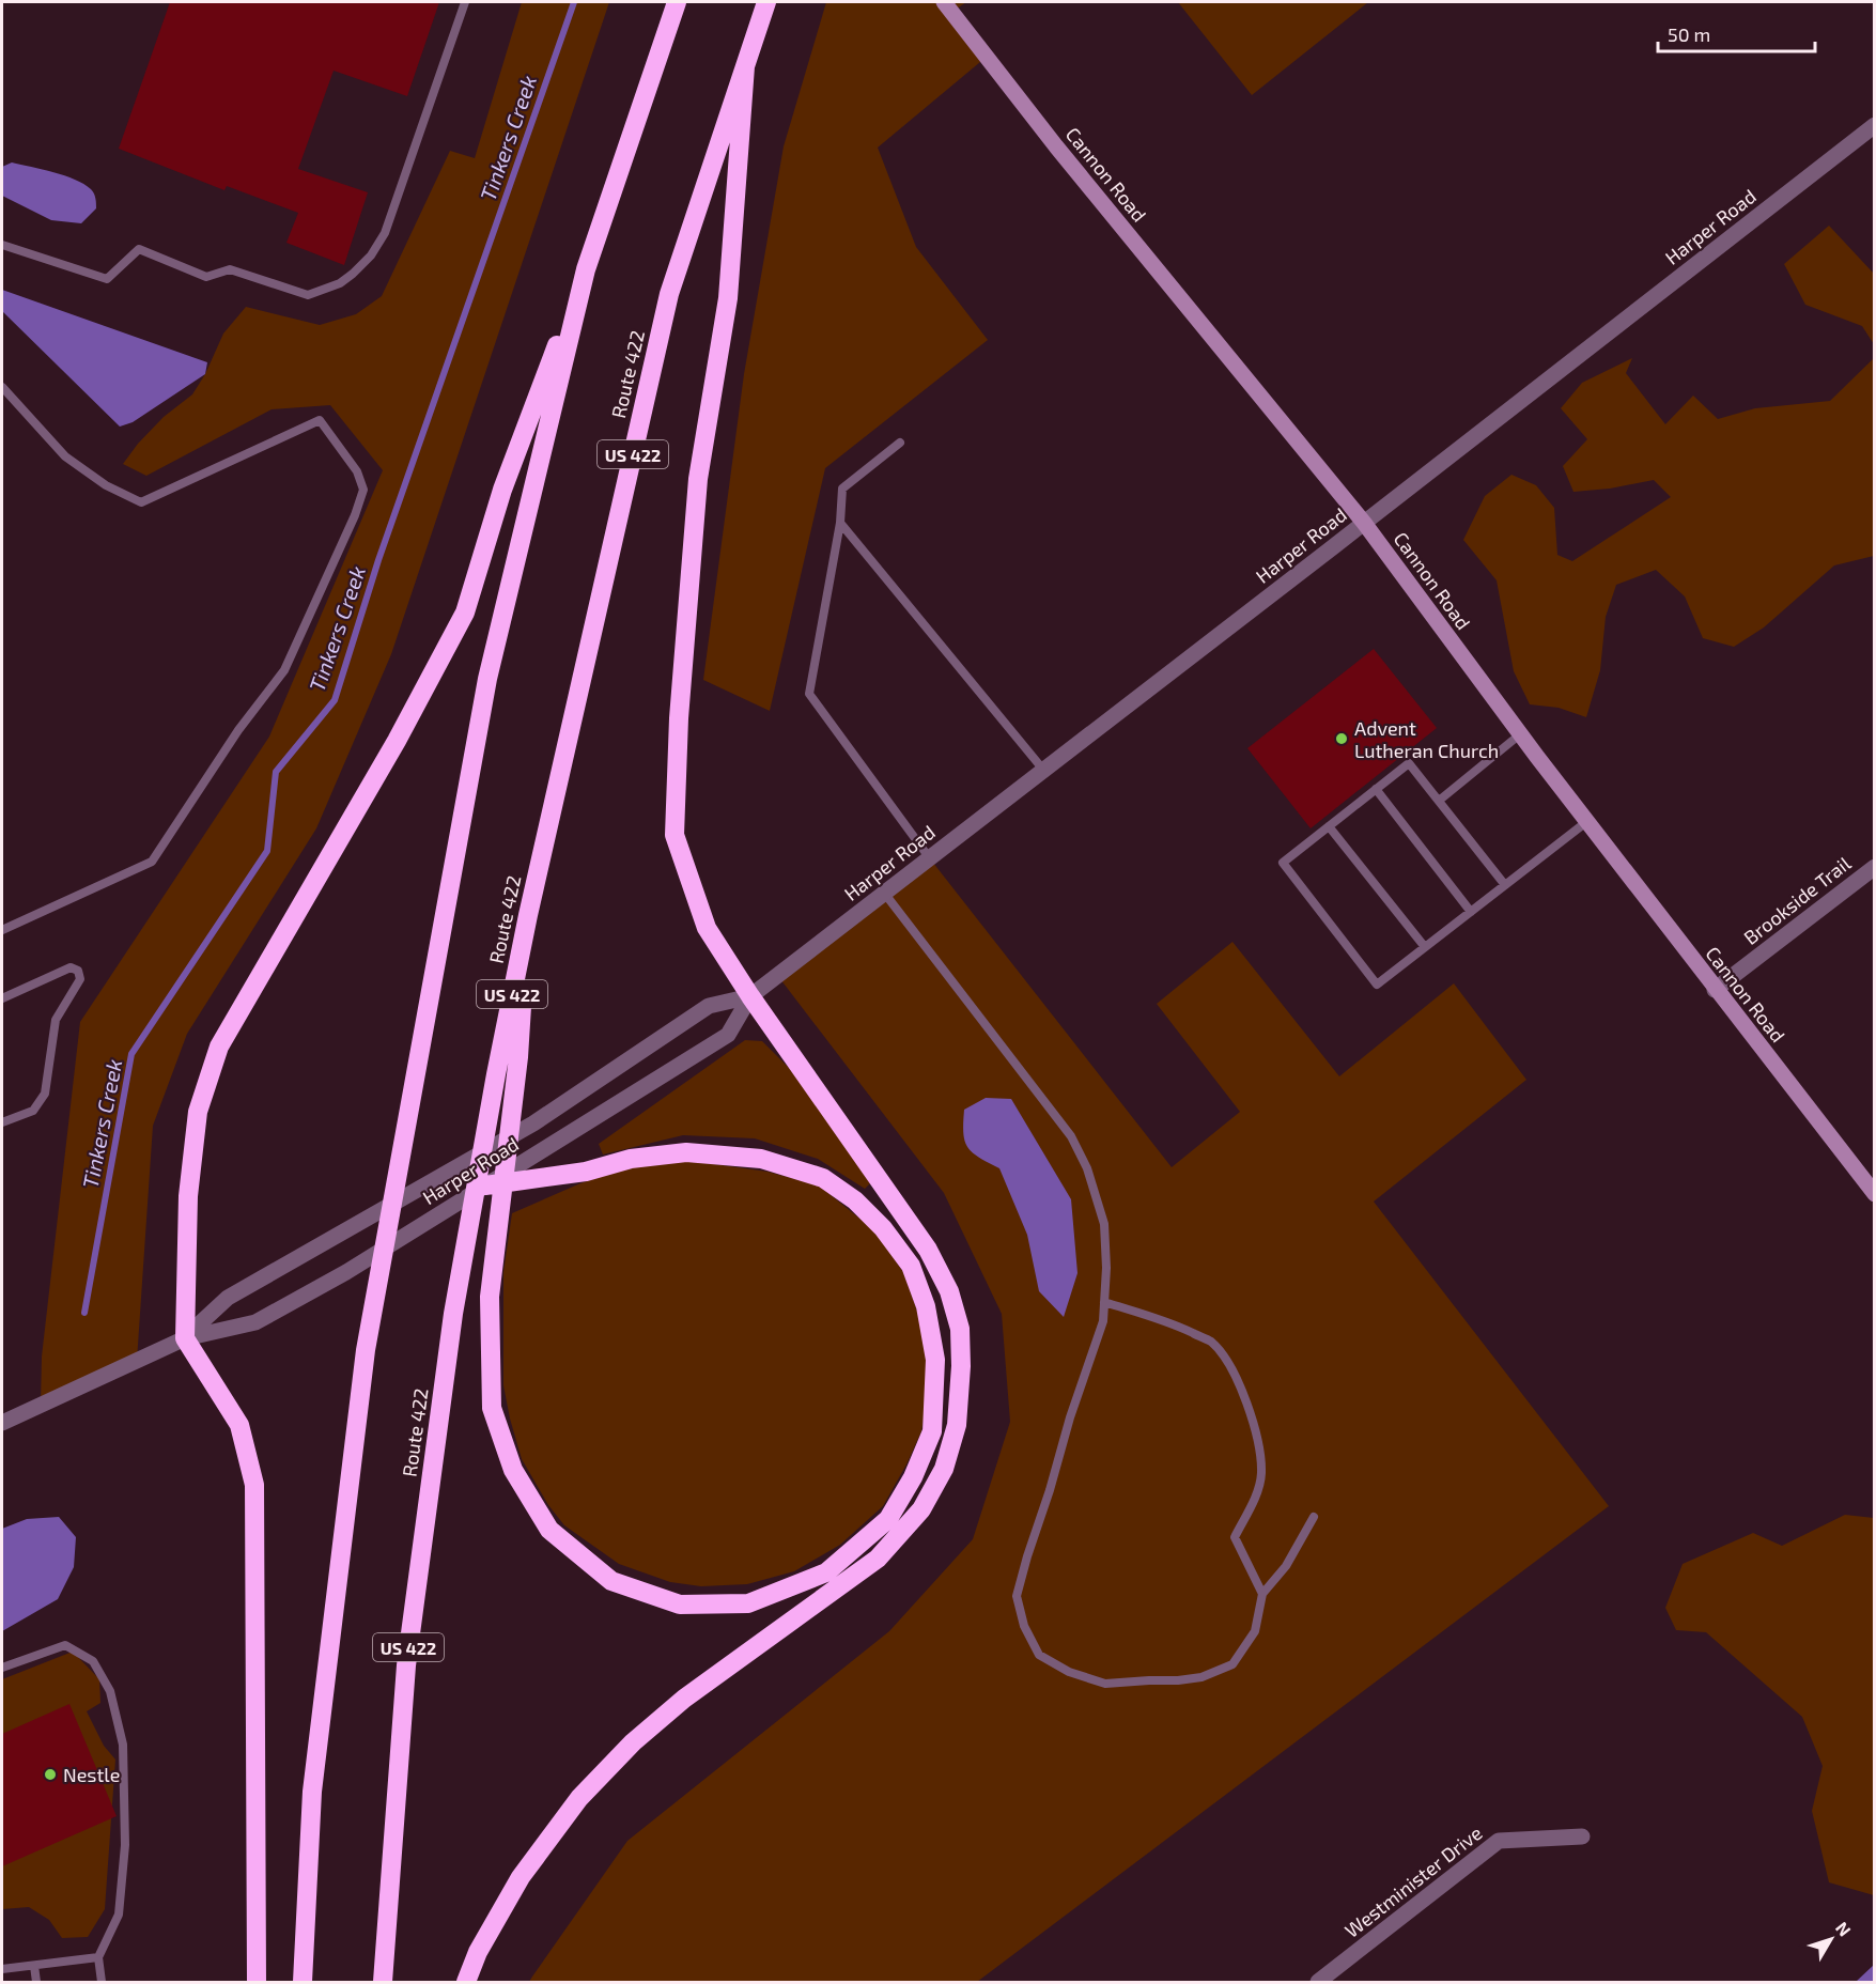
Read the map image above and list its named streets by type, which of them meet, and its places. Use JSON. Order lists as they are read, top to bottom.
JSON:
{
  "streets": {
    "highway": ["Route 422", "US 422"],
    "main road": ["Cannon Road"],
    "street": ["Harper Road", "Brookside Trail", "Westminister Drive"]
  },
  "crossings": [
    ["Cannon Road", "Harper Road"],
    ["Cannon Road", "Brookside Trail"]
  ],
  "water": ["Tinkers Creek"],
  "places": ["Advent Lutheran Church", "Nestle"],
  "scale_bar": "50 m",
  "north": "top right"
}
